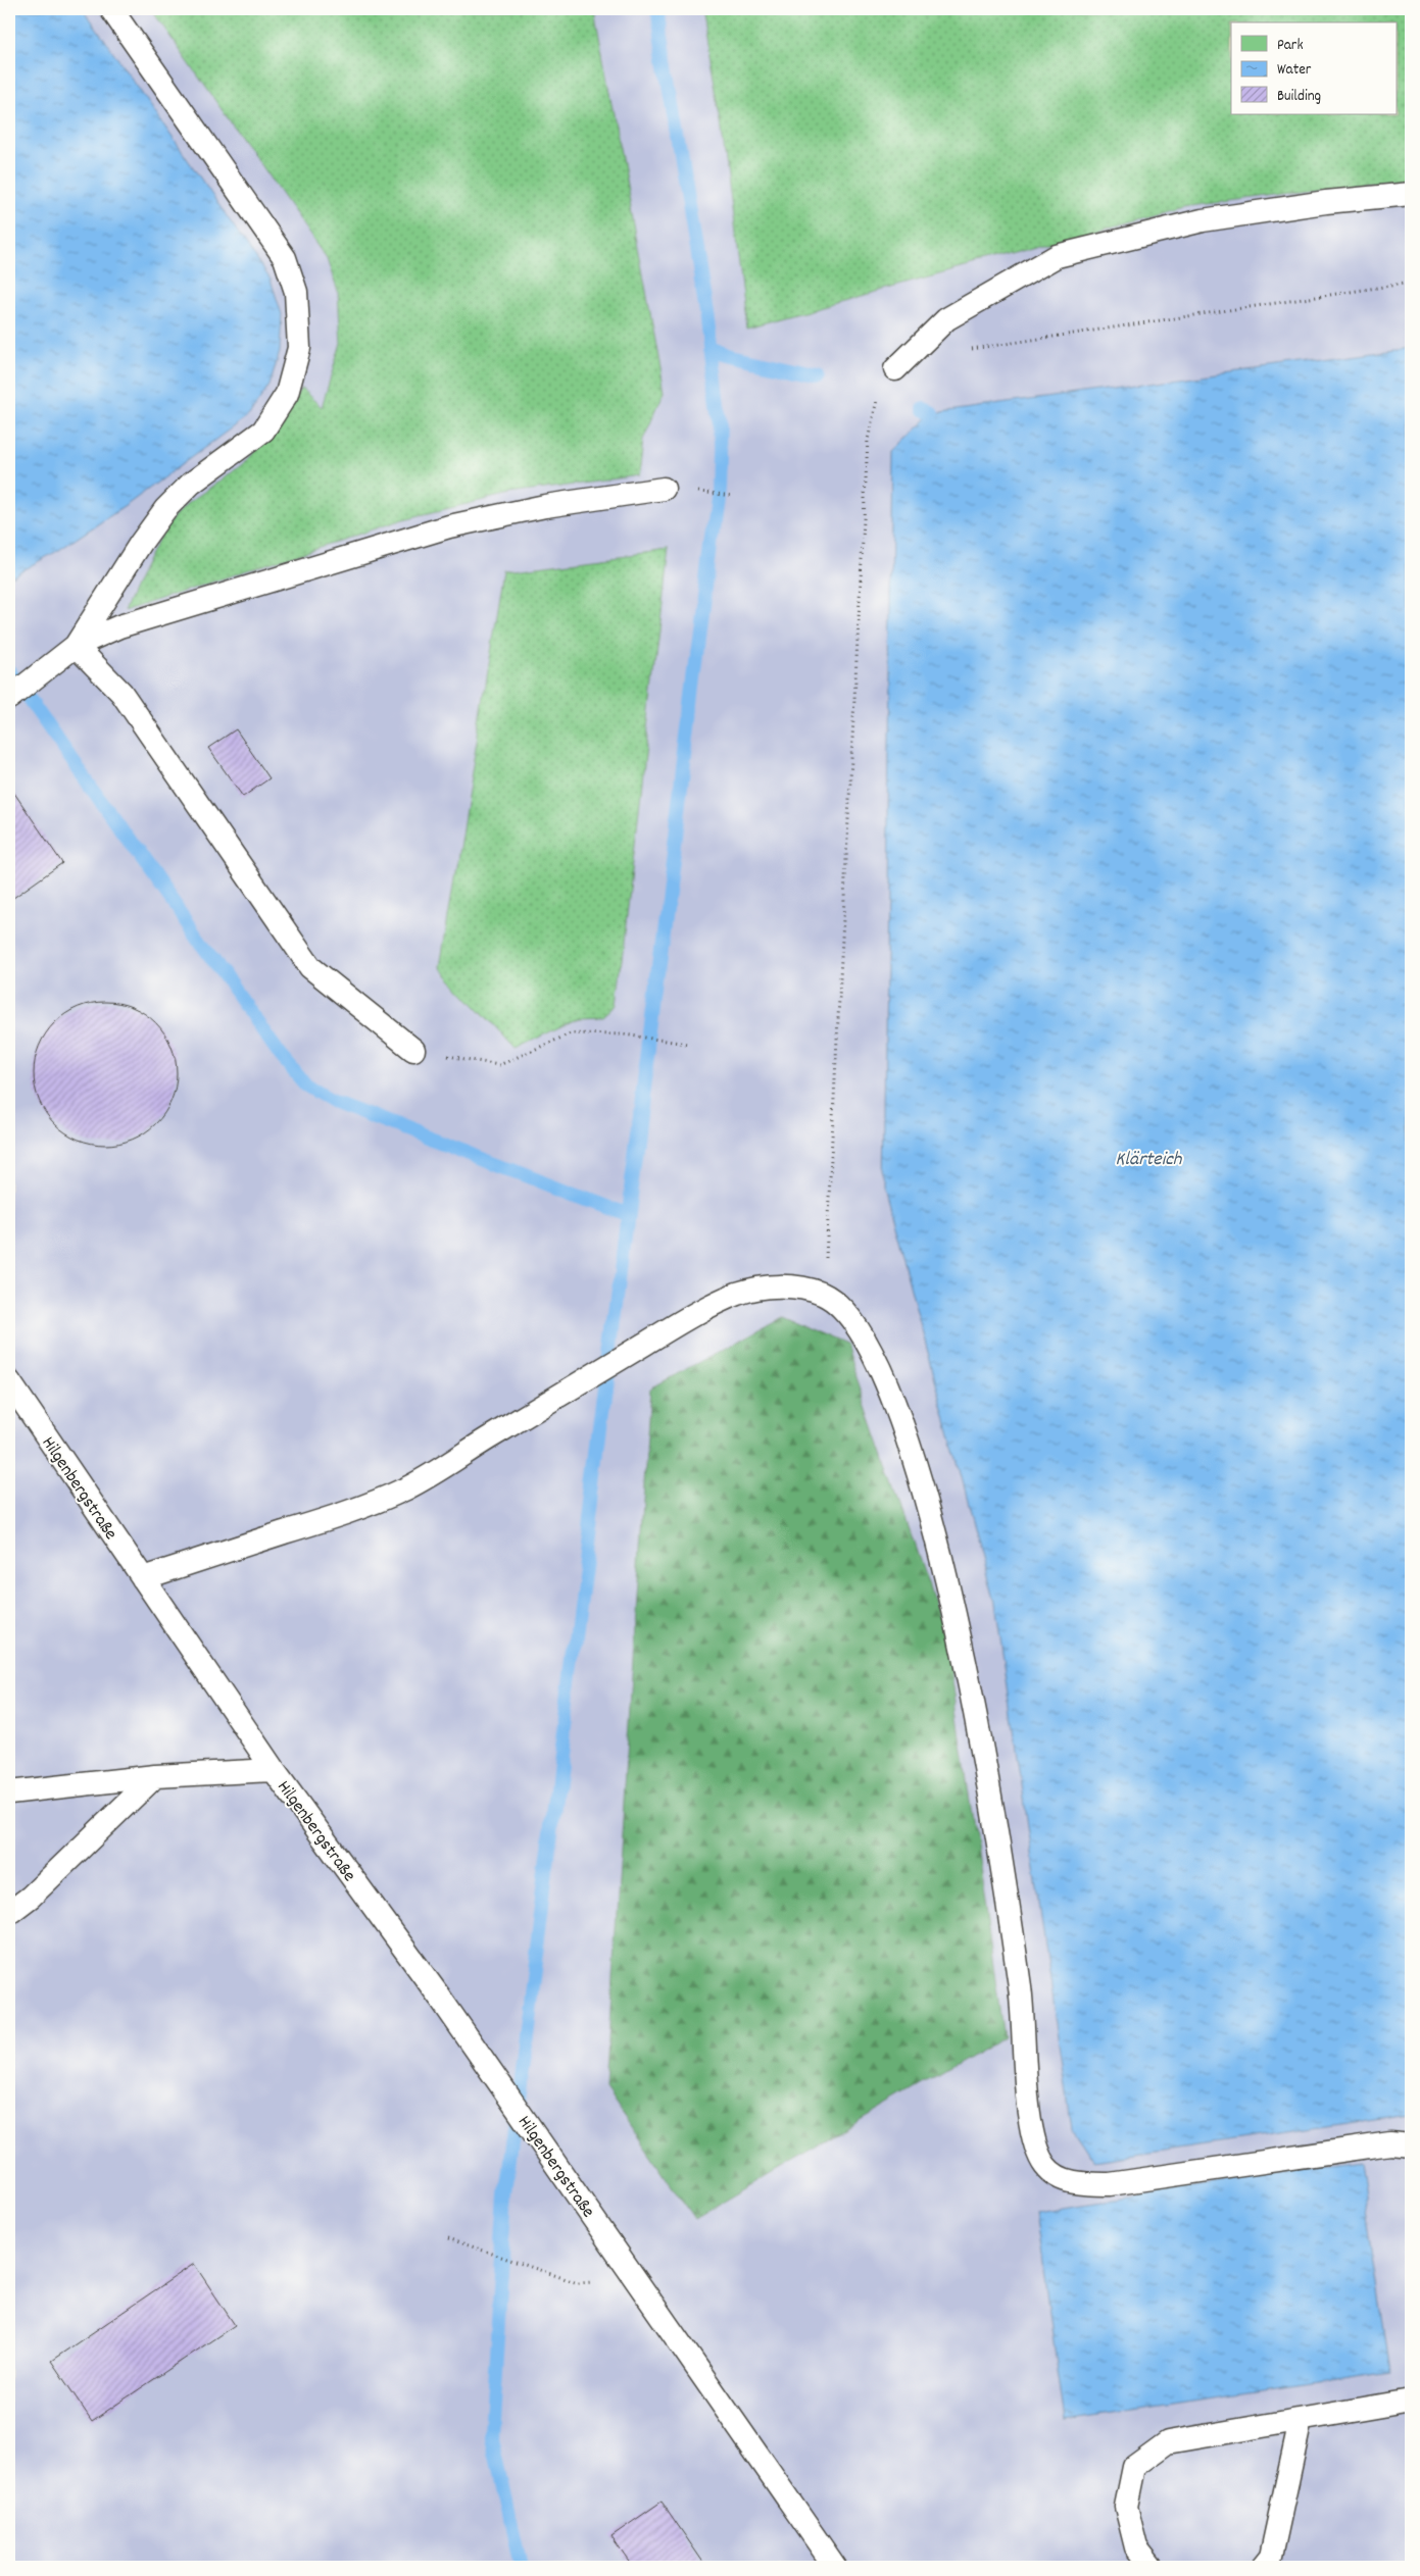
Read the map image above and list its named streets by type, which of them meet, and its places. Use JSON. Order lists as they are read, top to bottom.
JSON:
{
  "streets": {
    "lane": ["Hilgenbergstraße"]
  },
  "water": ["Klärteich"],
  "legend": ["Park", "Water", "Building"]
}
